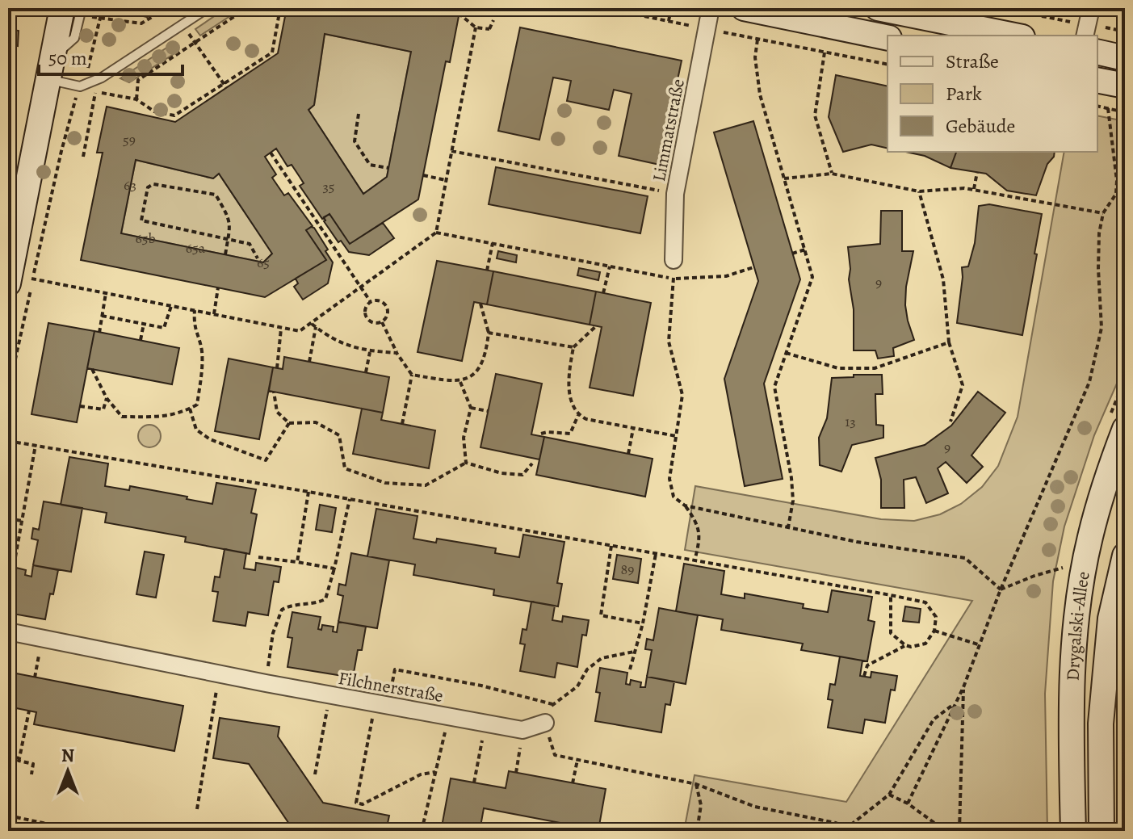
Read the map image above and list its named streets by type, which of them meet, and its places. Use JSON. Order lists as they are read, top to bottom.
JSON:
{
  "streets": {
    "main road": ["Drygalski-Allee"],
    "street": ["Limmatstraße", "Filchnerstraße"]
  },
  "house_numbers": [
    "59",
    "63",
    "35",
    "65b",
    "65a",
    "65",
    "9",
    "13",
    "9",
    "89"
  ],
  "legend": ["Straße", "Park", "Gebäude"],
  "scale_bar": "50 m",
  "north": "top"
}
